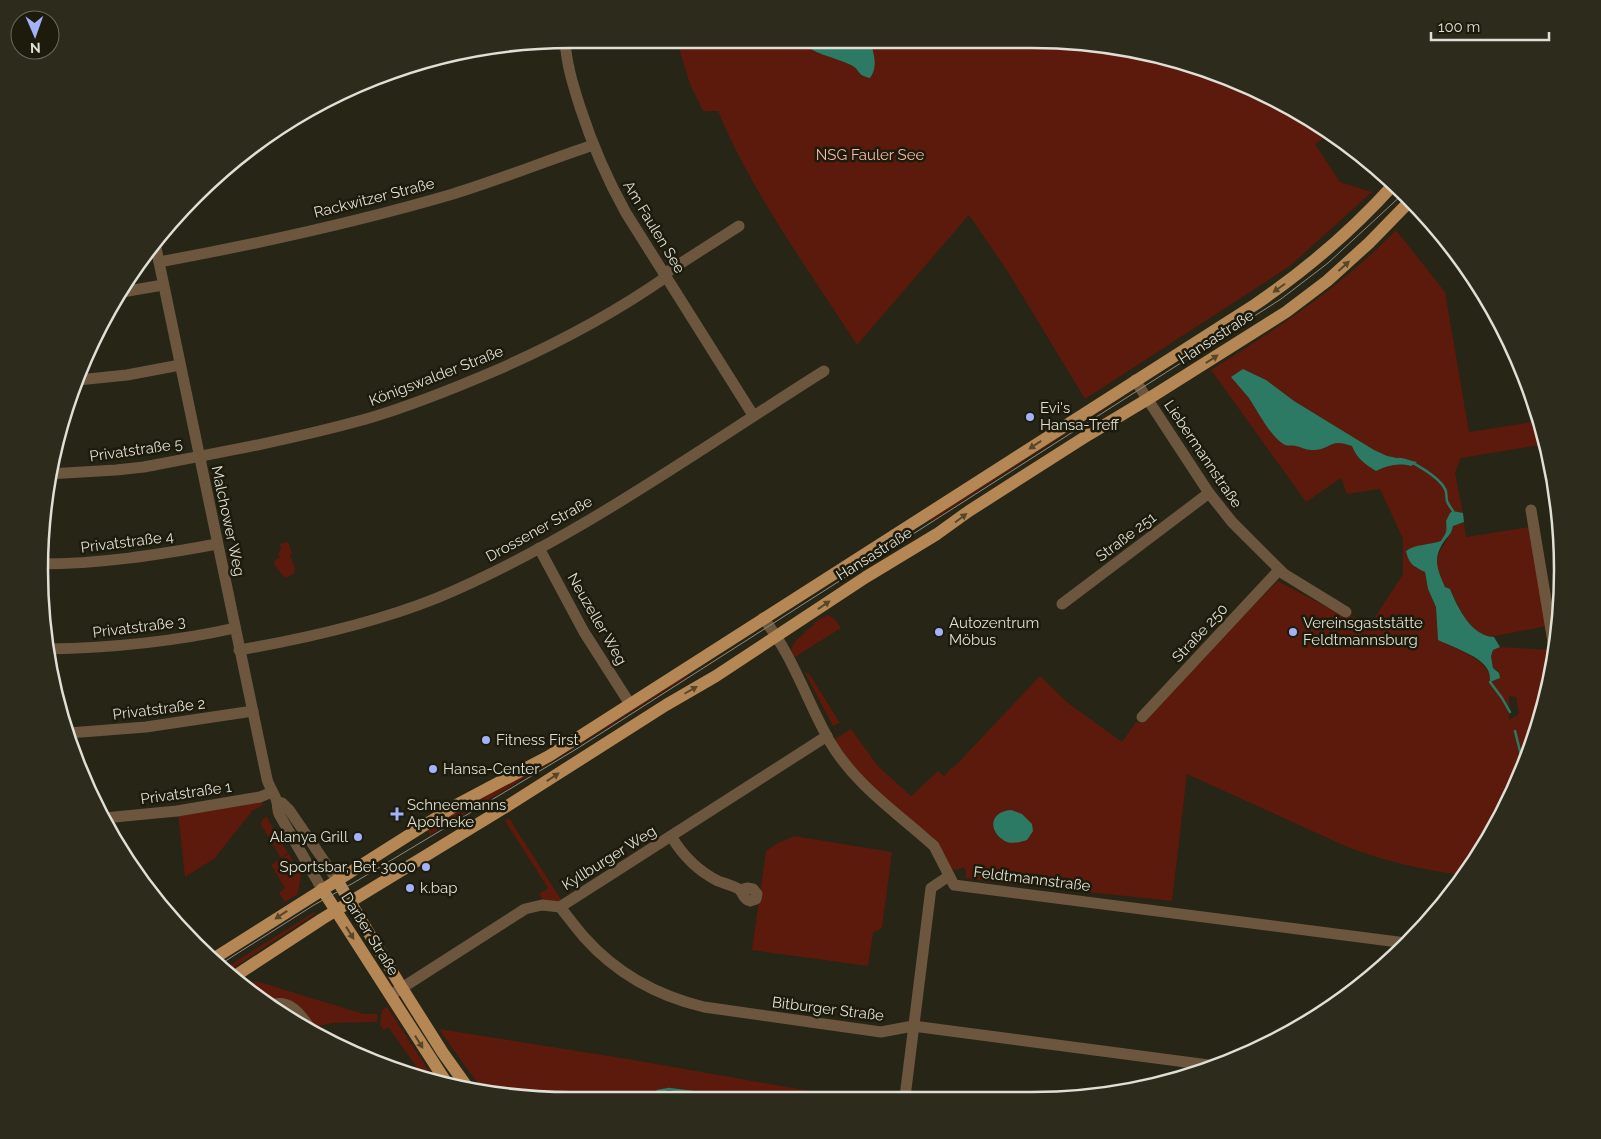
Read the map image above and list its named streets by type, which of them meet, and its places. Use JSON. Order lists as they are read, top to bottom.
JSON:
{
  "streets": {
    "main road": ["Hansastraße", "Darßer Straße"],
    "street": [
      "Rackwitzer Straße",
      "Am Faulen See",
      "Königswalder Straße",
      "Privatstraße 5",
      "Liebermannstraße",
      "Malchower Weg",
      "Drossener Straße",
      "Straße 251",
      "Privatstraße 4",
      "Neuzeller Weg",
      "Privatstraße 3",
      "Straße 250",
      "Privatstraße 2",
      "Privatstraße 1",
      "Kyllburger Weg",
      "Feldtmannstraße",
      "Bitburger Straße"
    ]
  },
  "crossings": [
    ["Rackwitzer Straße", "Am Faulen See"],
    ["Rackwitzer Straße", "Malchower Weg"],
    ["Am Faulen See", "Königswalder Straße"],
    ["Am Faulen See", "Drossener Straße"],
    ["Hansastraße", "Liebermannstraße"],
    ["Hansastraße", "Malchower Weg"],
    ["Hansastraße", "Neuzeller Weg"],
    ["Hansastraße", "Darßer Straße"],
    ["Königswalder Straße", "Privatstraße 5"],
    ["Königswalder Straße", "Malchower Weg"],
    ["Privatstraße 5", "Malchower Weg"],
    ["Liebermannstraße", "Straße 251"],
    ["Liebermannstraße", "Straße 250"],
    ["Malchower Weg", "Drossener Straße"],
    ["Malchower Weg", "Privatstraße 4"],
    ["Malchower Weg", "Privatstraße 3"],
    ["Malchower Weg", "Privatstraße 2"],
    ["Malchower Weg", "Privatstraße 1"],
    ["Malchower Weg", "Darßer Straße"],
    ["Drossener Straße", "Neuzeller Weg"],
    ["Kyllburger Weg", "Darßer Straße"],
    ["Kyllburger Weg", "Bitburger Straße"]
  ],
  "parks": ["NSG Fauler See"],
  "places": {
    "other": [
      "Evi's Hansa-Treff",
      "Autozentrum Möbus",
      "Vereinsgaststätte Feldtmannsburg",
      "Fitness First",
      "Hansa-Center",
      "Alanya Grill",
      "Sportsbar, Bet 3000",
      "k.bap"
    ],
    "health": ["Schneemanns Apotheke"]
  },
  "scale_bar": "100 m",
  "north": "bottom"
}
